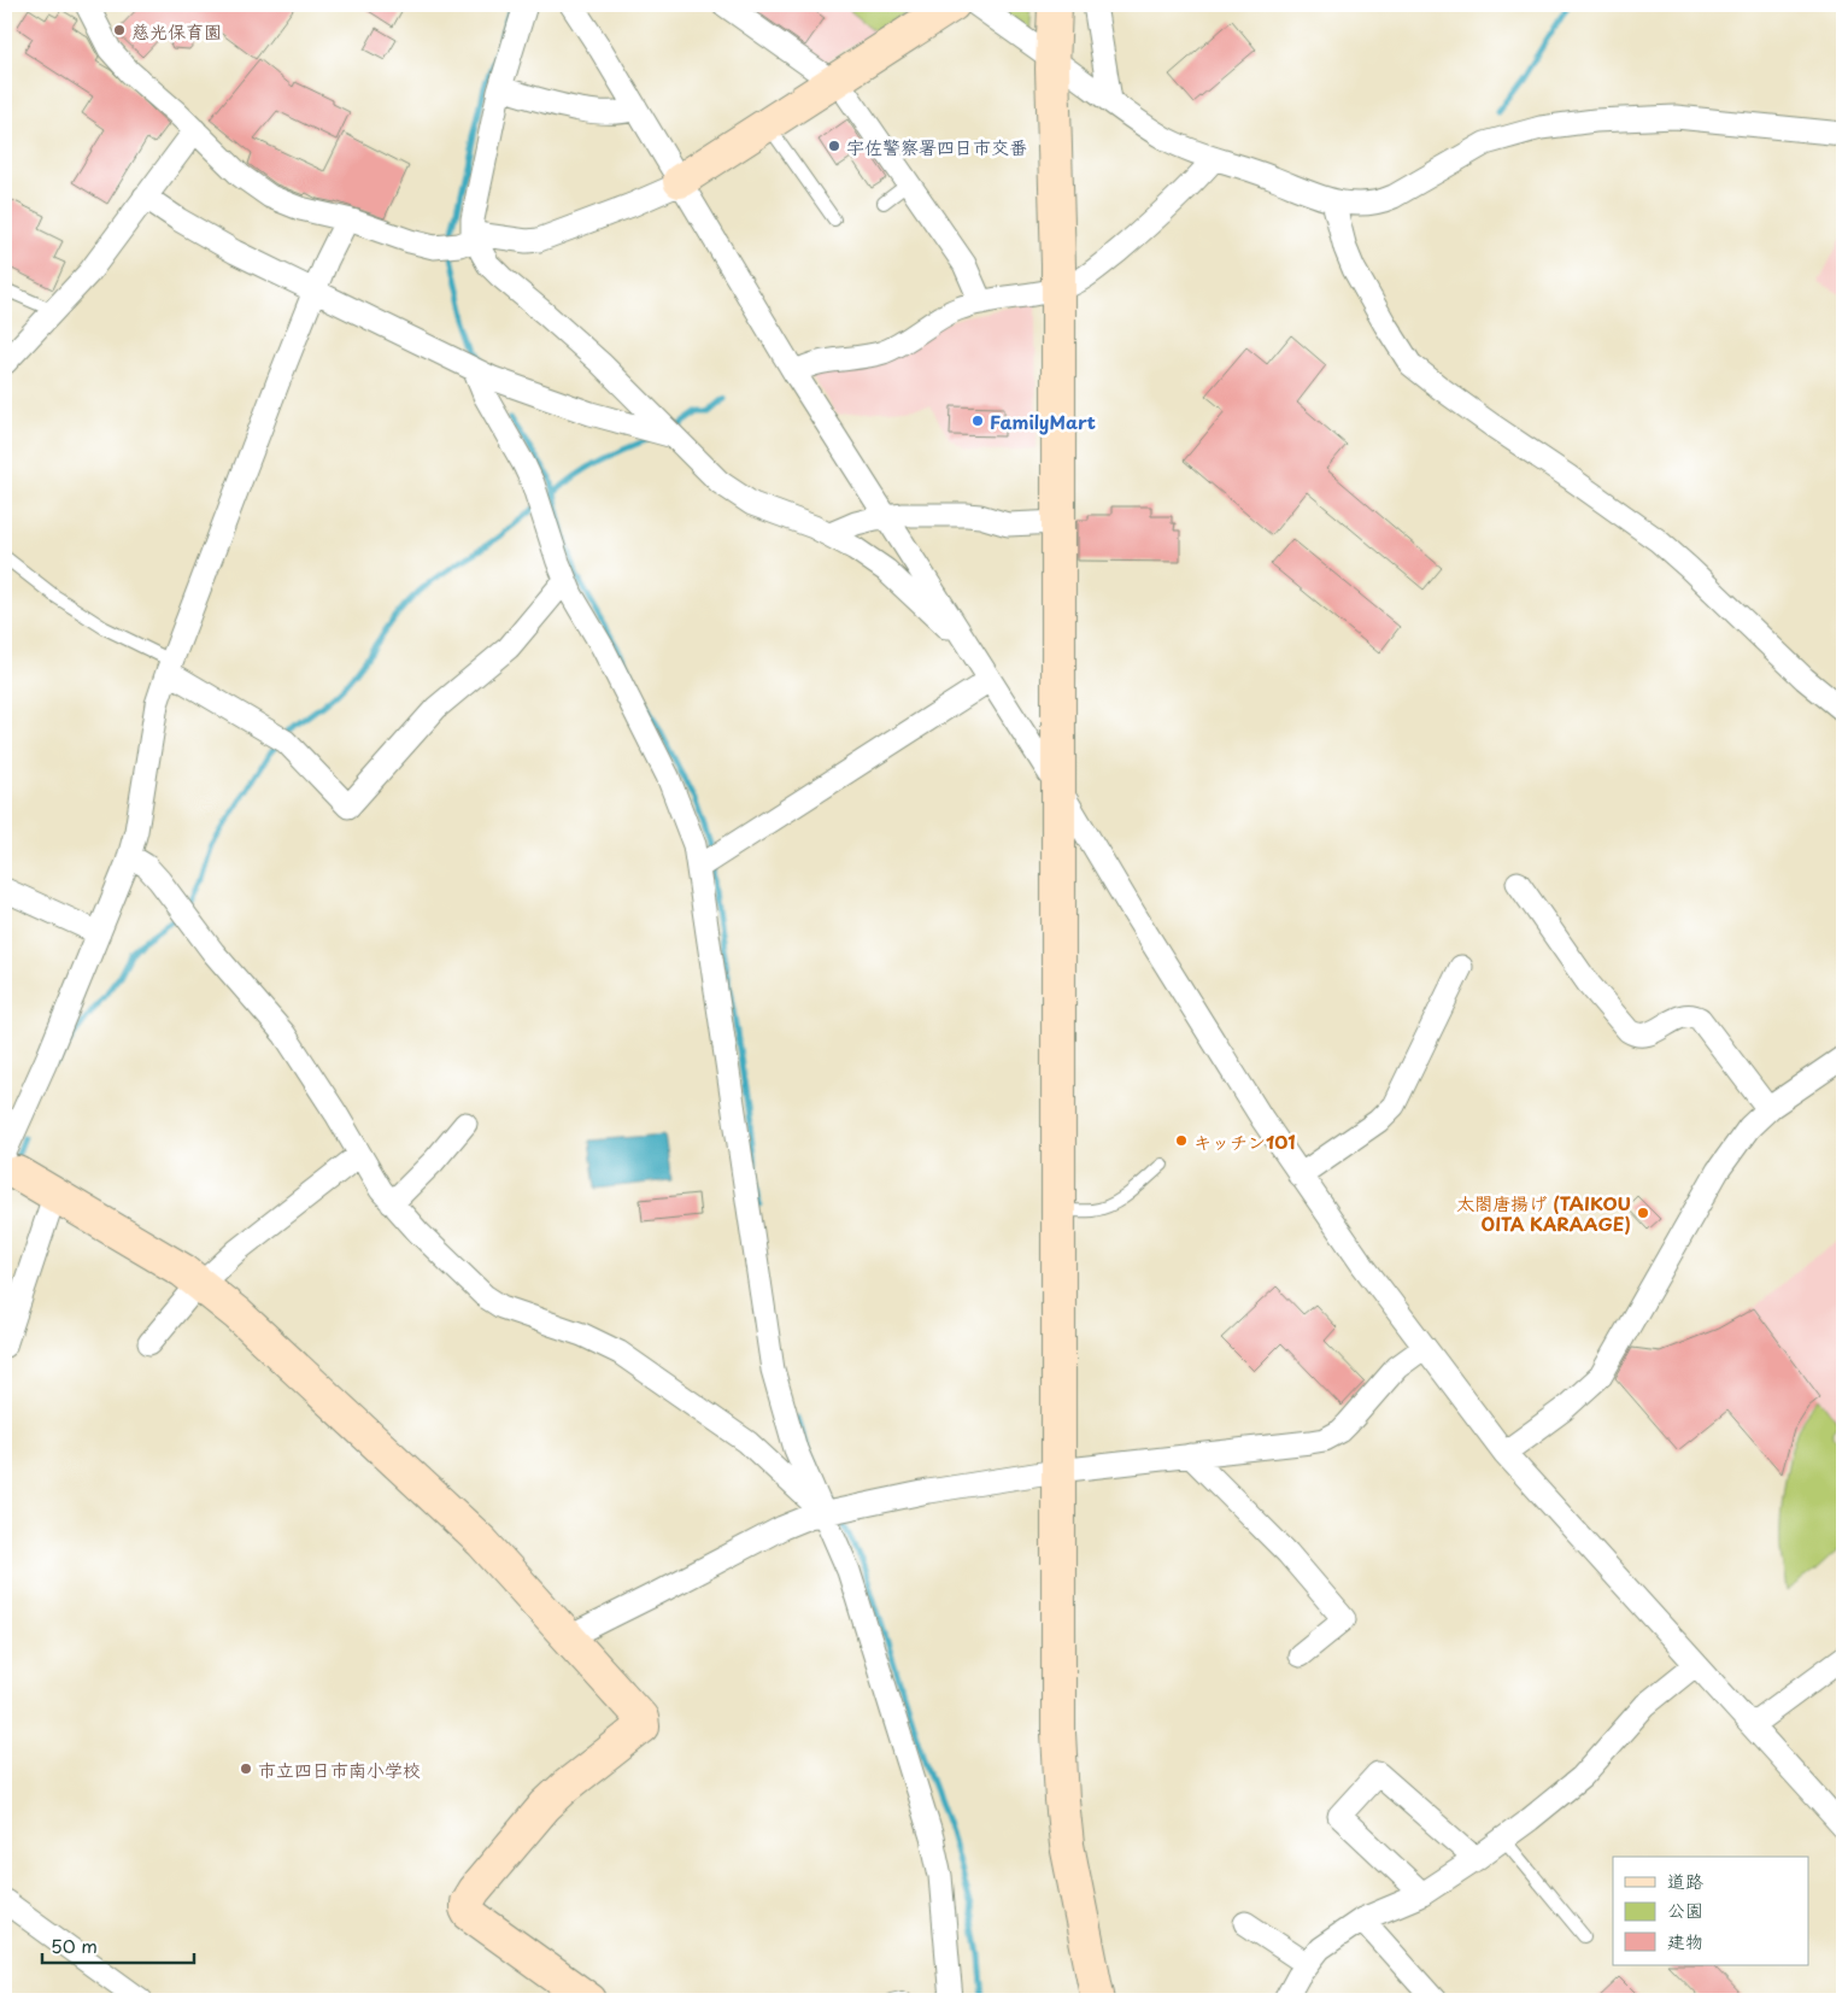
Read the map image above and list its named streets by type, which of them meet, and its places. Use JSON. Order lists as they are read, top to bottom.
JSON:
{
  "places": [
    "慈光保育園",
    "宇佐警察署四日市交番",
    "FamilyMart",
    "キッチン101",
    "太閤唐揚げ (TAIKOU OITA KARAAGE)",
    "市立四日市南小学校"
  ],
  "legend": ["道路", "公園", "建物"],
  "scale_bar": "50 m"
}
